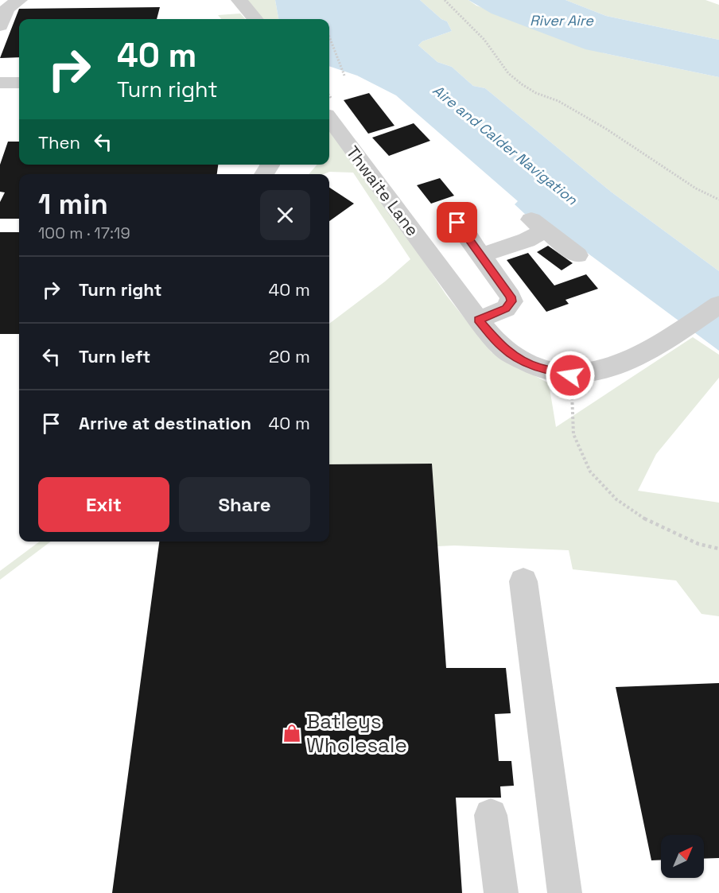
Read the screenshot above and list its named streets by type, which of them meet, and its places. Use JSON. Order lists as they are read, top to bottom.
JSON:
{
  "streets": {
    "street": ["Thwaite Lane"]
  },
  "water": ["River Aire", "Aire and Calder Navigation"],
  "places": {
    "shop": ["Batleys Wholesale"]
  },
  "north": "top right",
  "page": {
    "turn": ["40 m", "Turn right"],
    "then": "Then",
    "heading": ["1 min", "100 m · 17:19"],
    "list": [
      {
        "name": "Turn right",
        "value": "40 m"
      },
      {
        "name": "Turn left",
        "value": "20 m"
      },
      {
        "name": "Arrive at destination",
        "value": "40 m"
      }
    ],
    "buttons": ["Exit", "Share"]
  }
}
